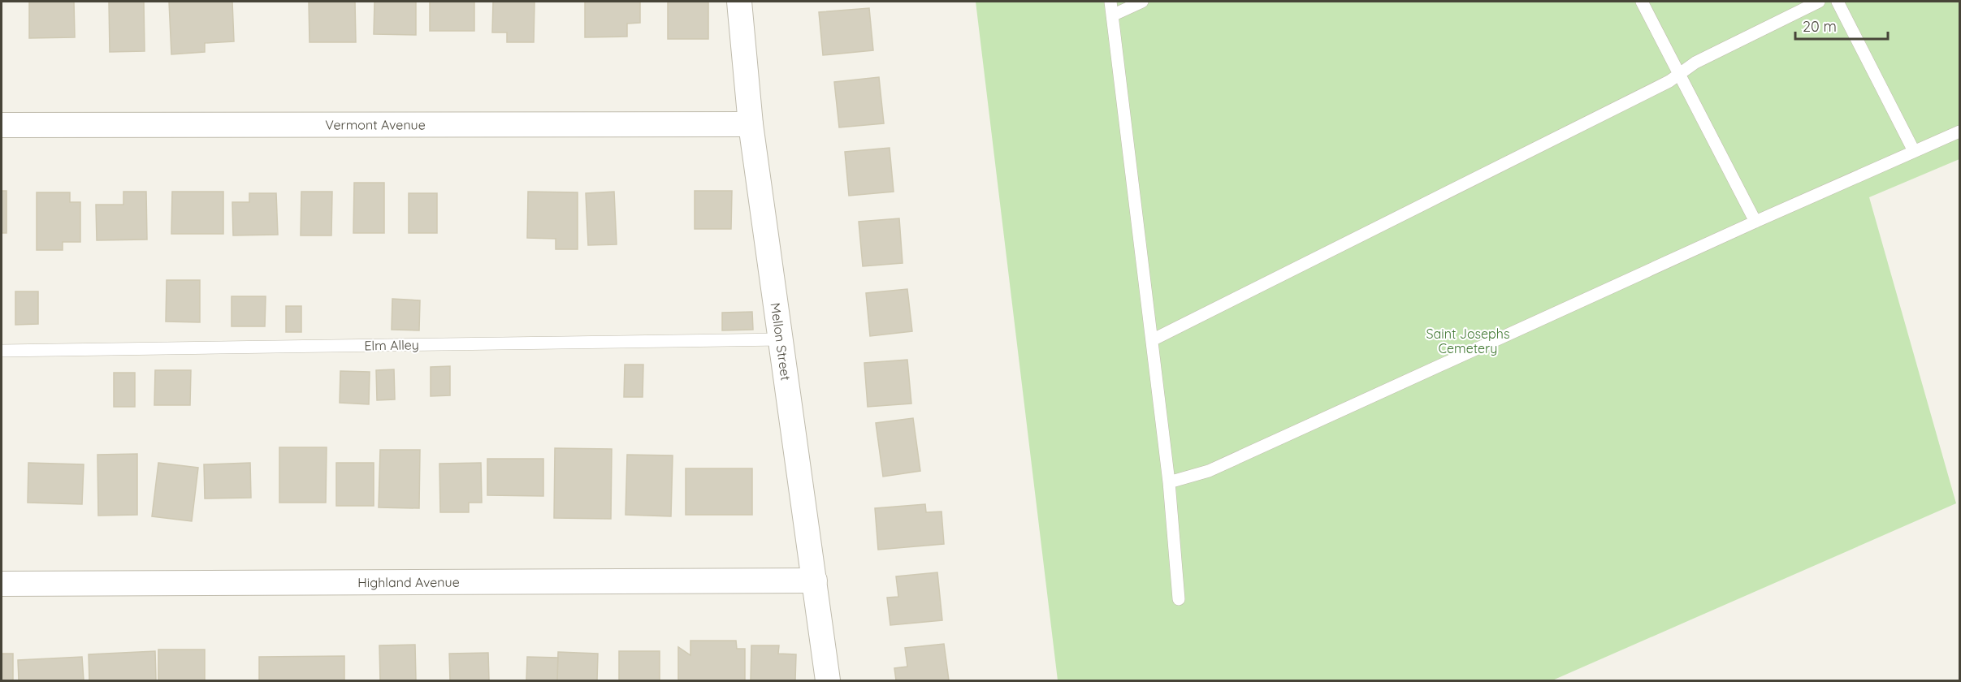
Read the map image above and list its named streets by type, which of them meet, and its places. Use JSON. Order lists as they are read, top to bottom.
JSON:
{
  "streets": {
    "street": ["Vermont Avenue", "Mellon Street", "Highland Avenue"],
    "lane": ["Elm Alley"]
  },
  "crossings": [
    ["Vermont Avenue", "Mellon Street"],
    ["Mellon Street", "Elm Alley"],
    ["Mellon Street", "Highland Avenue"]
  ],
  "parks": ["Saint Josephs Cemetery"],
  "scale_bar": "20 m"
}
